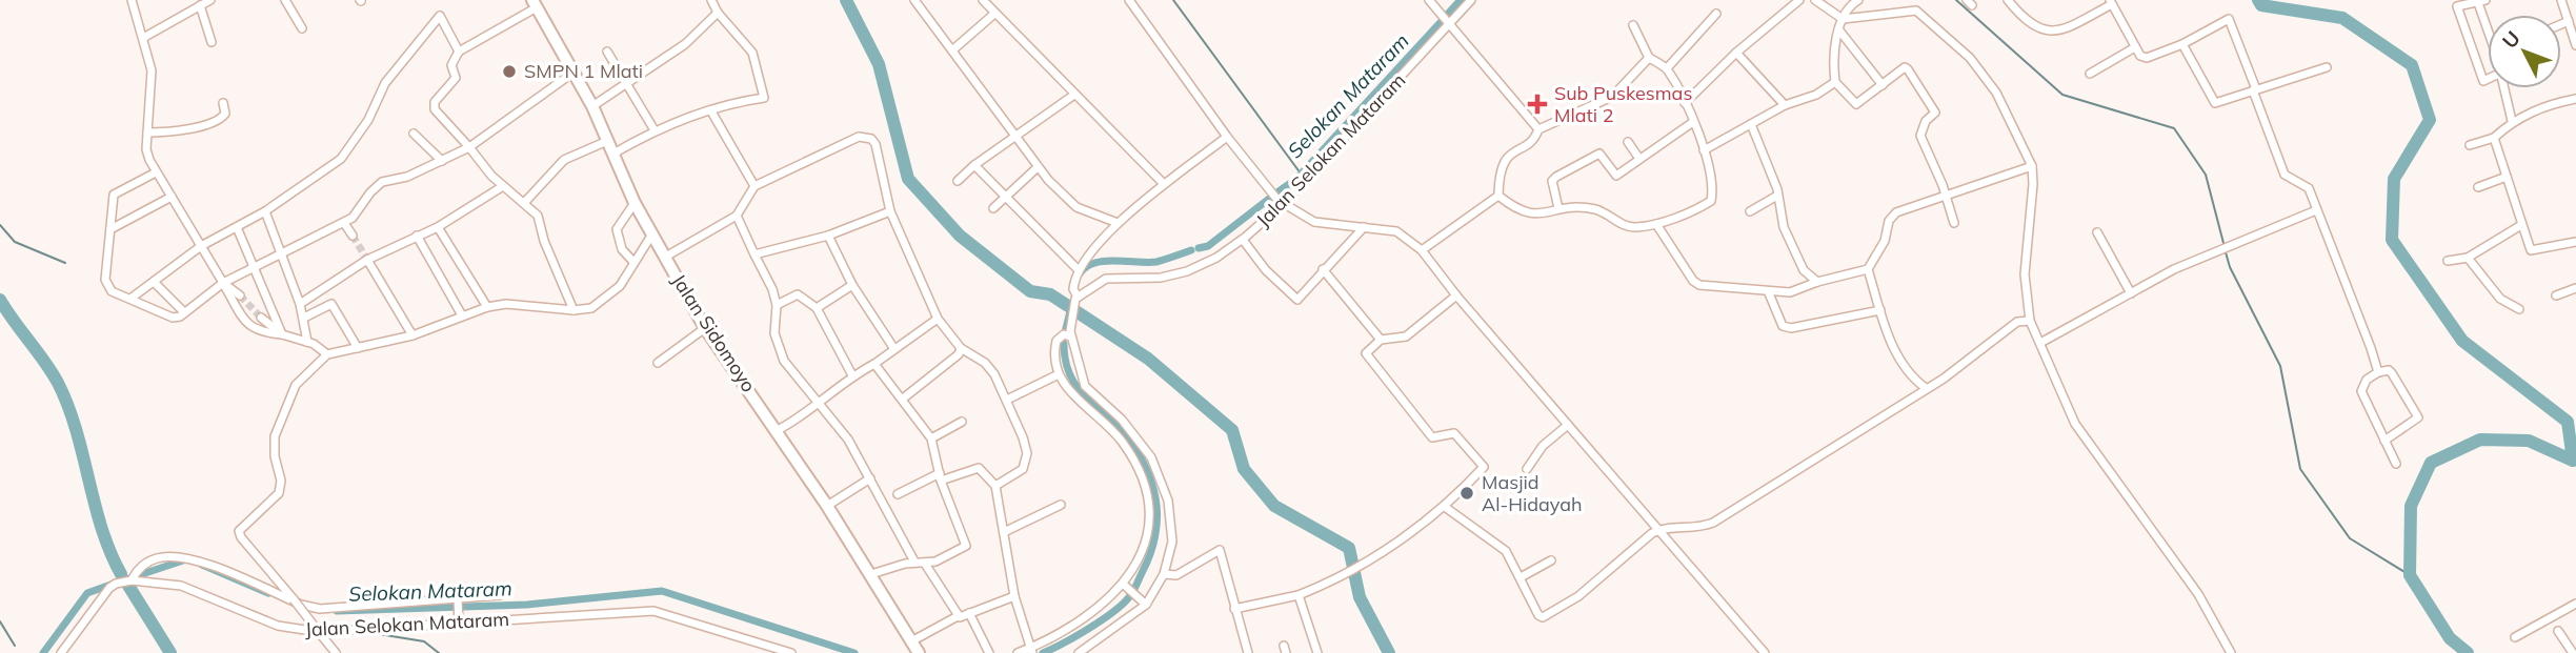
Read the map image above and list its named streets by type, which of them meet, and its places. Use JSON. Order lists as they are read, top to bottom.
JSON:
{
  "streets": {
    "main road": ["Jalan Sidomoyo"],
    "street": ["Jalan Selokan Mataram"]
  },
  "water": ["Selokan Mataram"],
  "places": {
    "other": ["SMPN 1 Mlati", "Masjid Al-Hidayah"],
    "health": ["Sub Puskesmas Mlati 2"]
  },
  "north": "top left"
}
